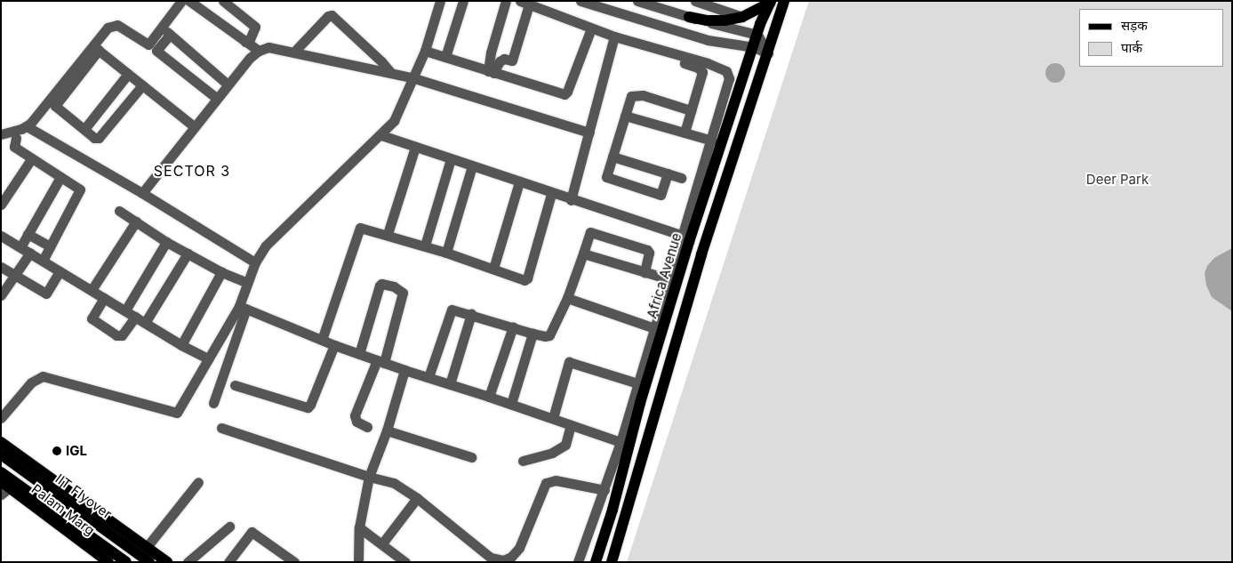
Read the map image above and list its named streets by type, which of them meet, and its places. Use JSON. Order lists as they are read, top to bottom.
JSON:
{
  "streets": {
    "main road": ["Africa Avenue", "IIT Flyover", "Palam Marg"]
  },
  "districts": ["SECTOR 3"],
  "parks": ["Deer Park"],
  "places": ["IGL"],
  "legend": ["सड़क", "पार्क"]
}
